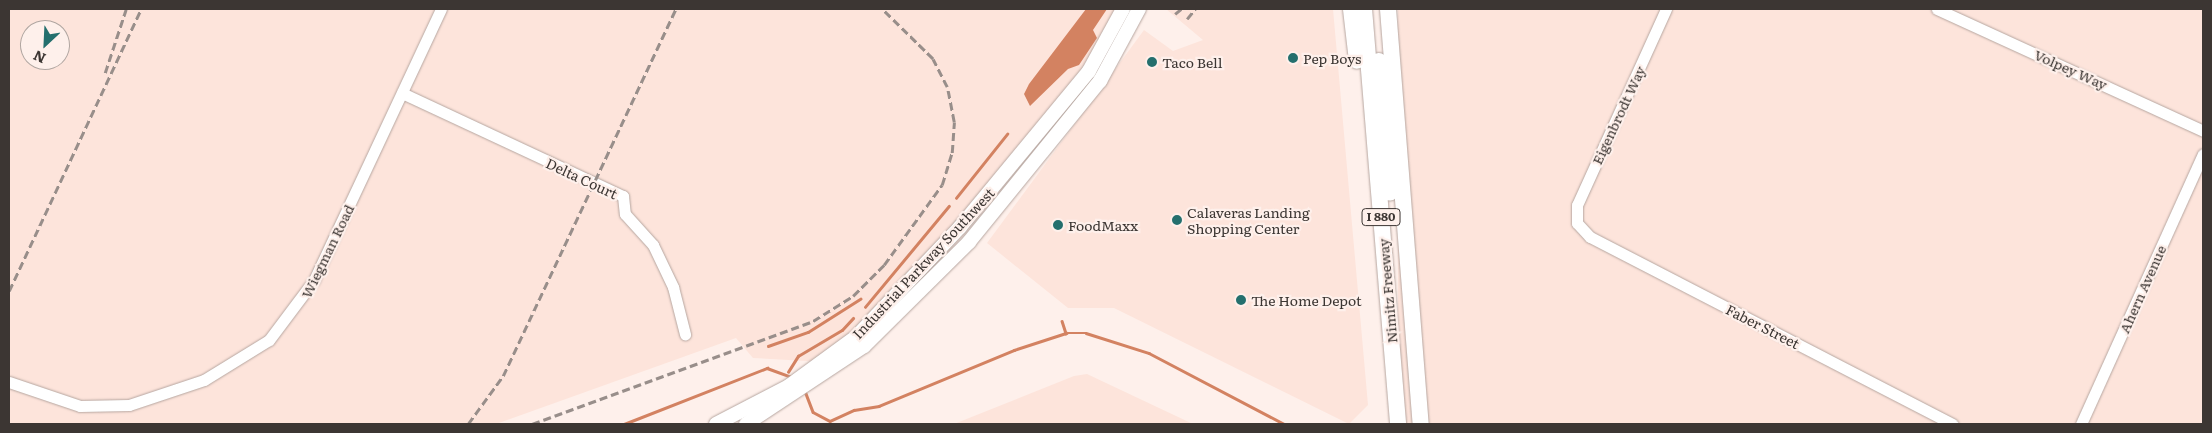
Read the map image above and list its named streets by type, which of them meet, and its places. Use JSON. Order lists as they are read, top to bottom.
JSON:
{
  "streets": {
    "highway": ["I 880", "Nimitz Freeway"],
    "main road": ["Industrial Parkway Southwest"],
    "street": [
      "Volpey Way",
      "Eigenbrodt Way",
      "Delta Court",
      "Wiegman Road",
      "Ahern Avenue",
      "Faber Street"
    ]
  },
  "crossings": [
    ["Eigenbrodt Way", "Faber Street"],
    ["Delta Court", "Wiegman Road"]
  ],
  "places": [
    "Pep Boys",
    "Taco Bell",
    "Calaveras Landing Shopping Center",
    "FoodMaxx",
    "The Home Depot"
  ],
  "north": "bottom left"
}
